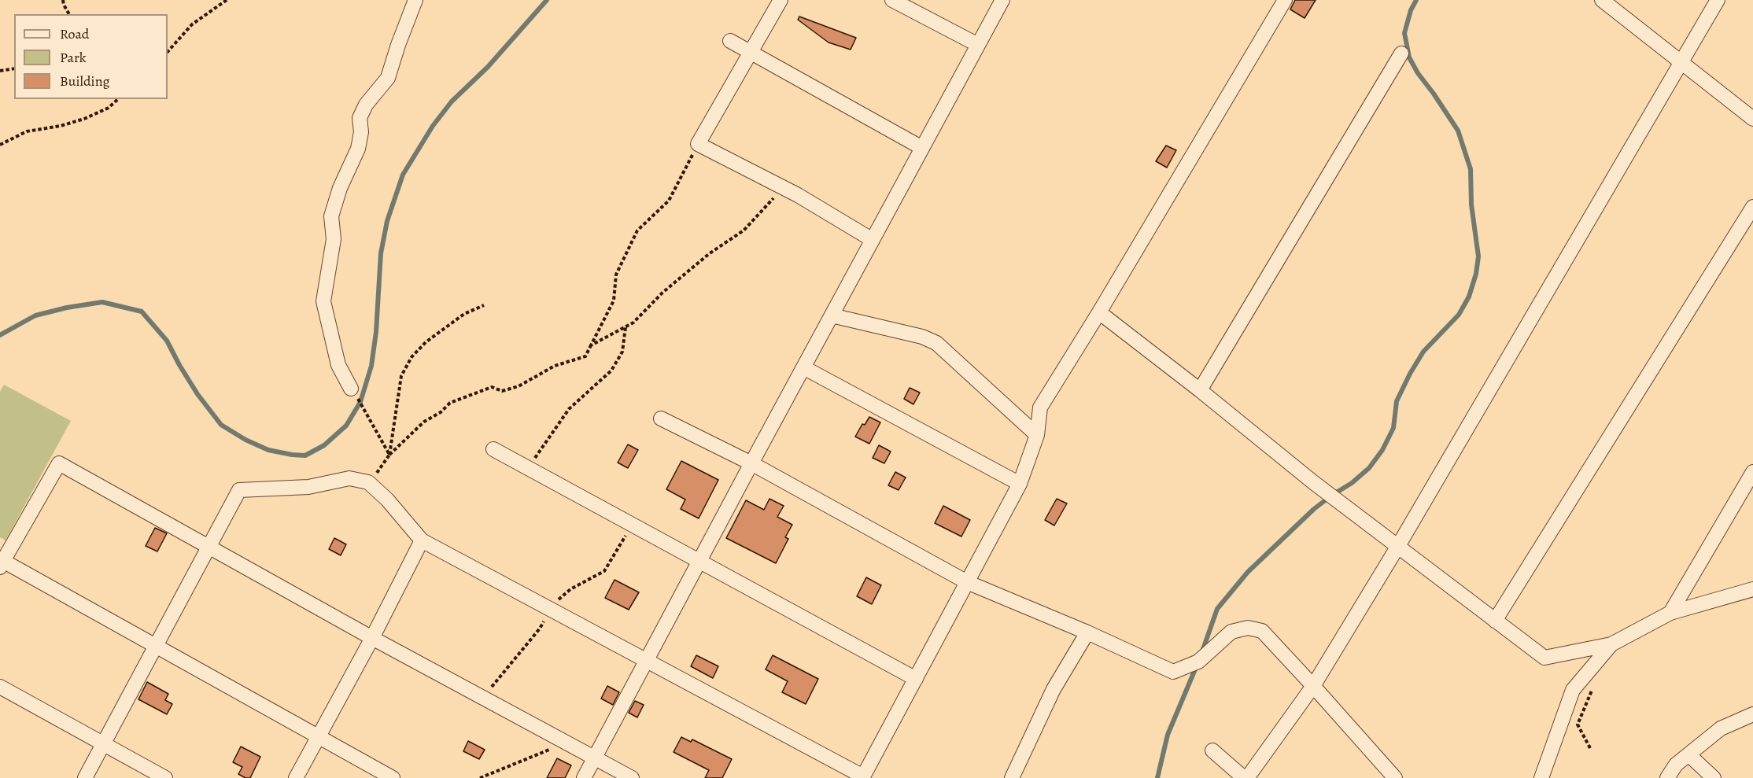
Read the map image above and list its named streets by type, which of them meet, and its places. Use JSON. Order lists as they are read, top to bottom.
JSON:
{
  "legend": ["Road", "Park", "Building"]
}
